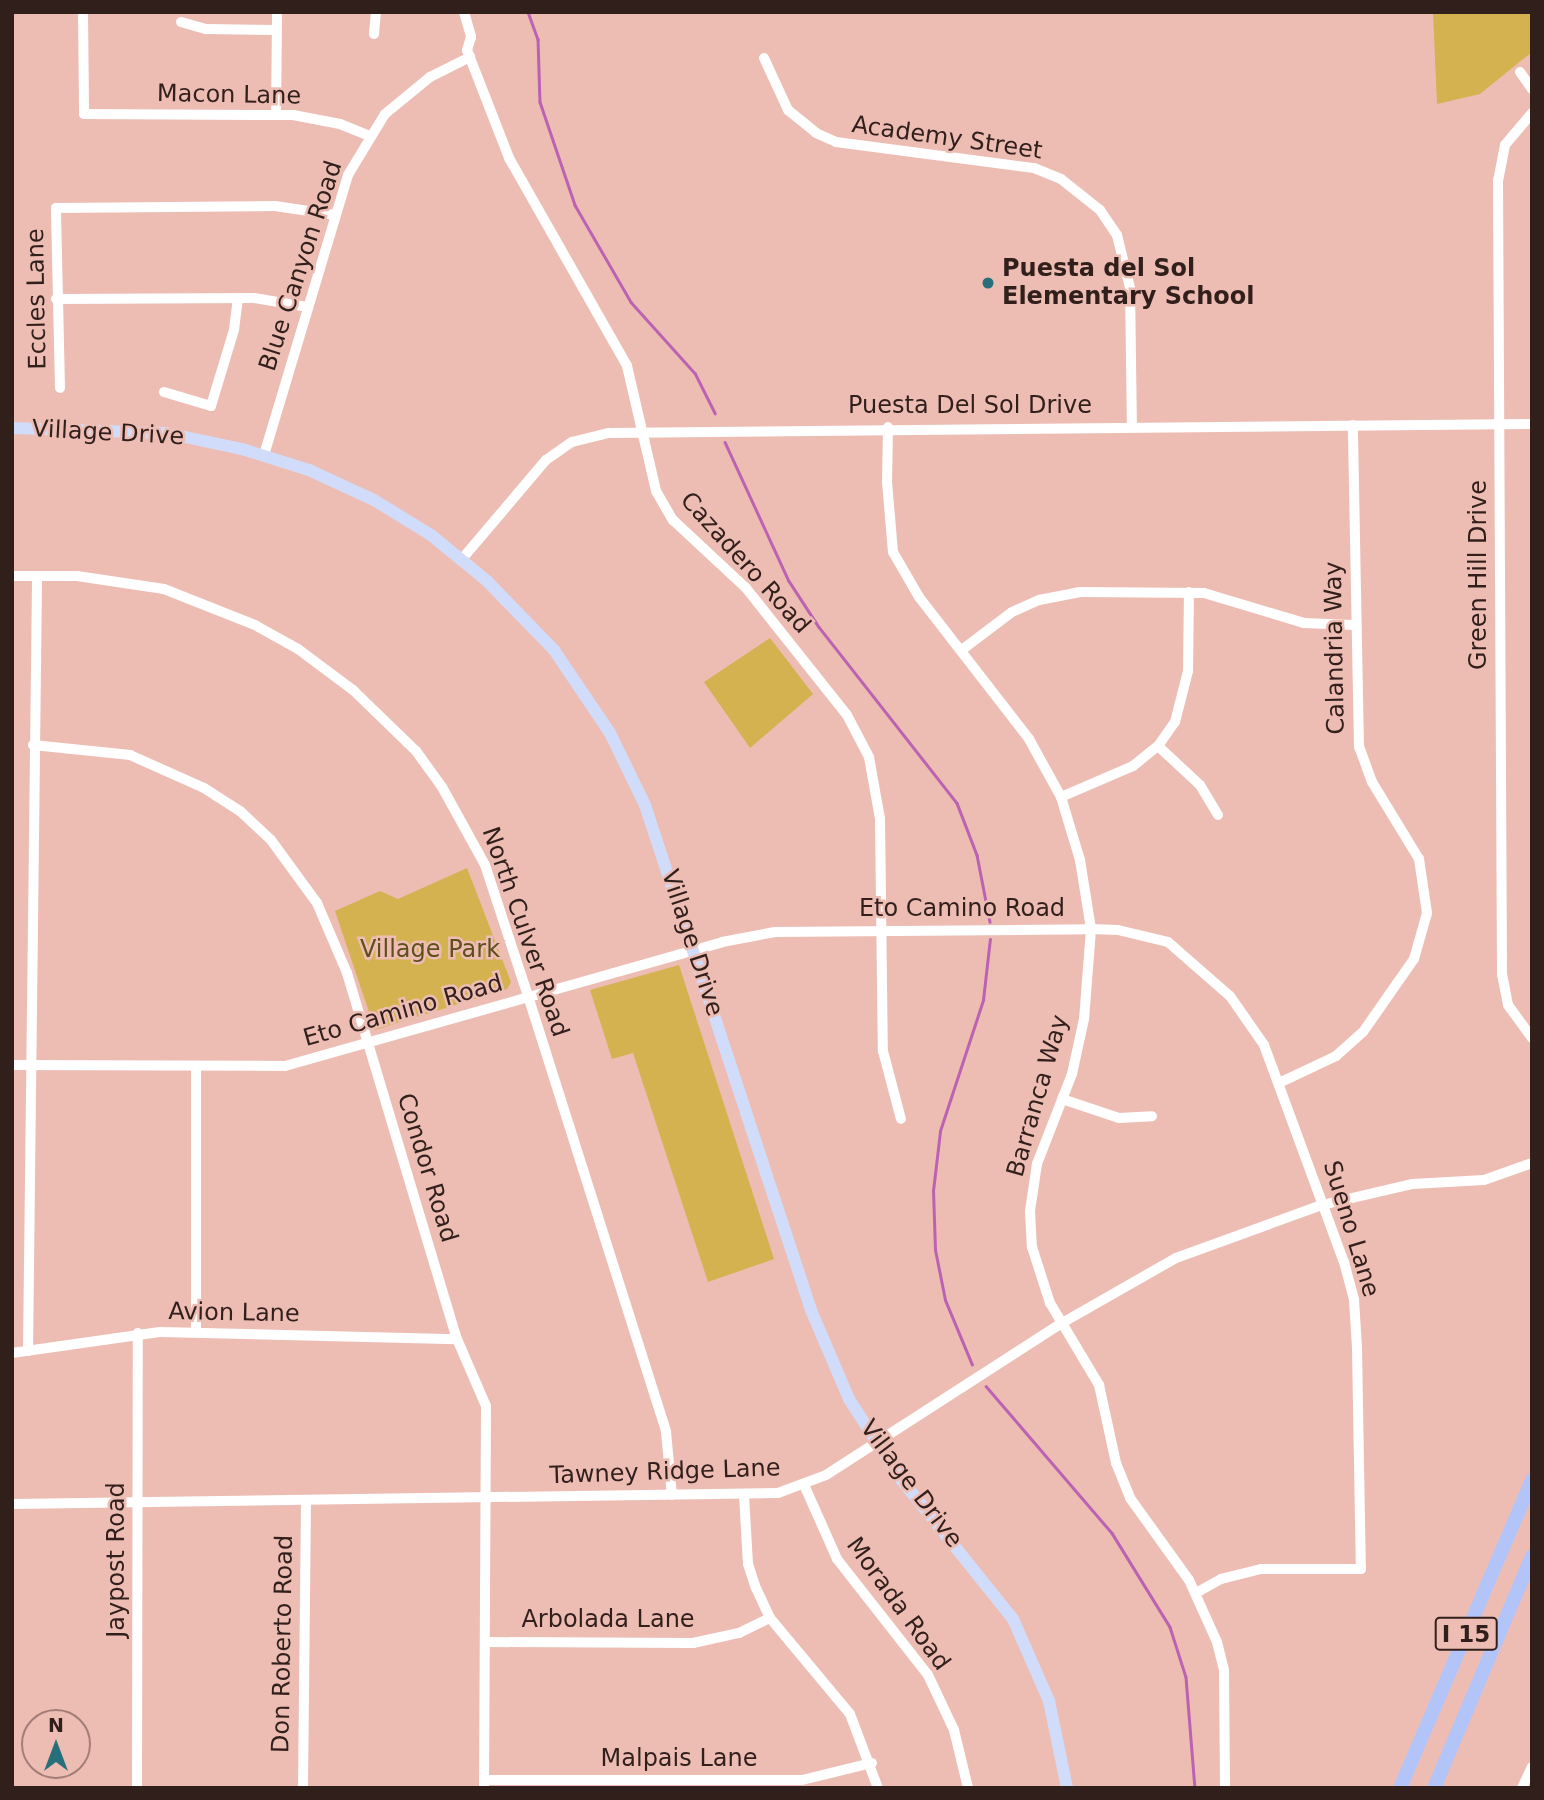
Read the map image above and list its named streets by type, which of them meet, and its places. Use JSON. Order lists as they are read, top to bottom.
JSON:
{
  "streets": {
    "highway": ["I 15"],
    "main road": ["Village Drive"],
    "street": [
      "Macon Lane",
      "Academy Street",
      "Blue Canyon Road",
      "Eccles Lane",
      "Puesta Del Sol Drive",
      "Cazadero Road",
      "Green Hill Drive",
      "Calandria Way",
      "Eto Camino Road",
      "North Culver Road",
      "Barranca Way",
      "Condor Road",
      "Sueno Lane",
      "Avion Lane",
      "Tawney Ridge Lane",
      "Jaypost Road",
      "Morada Road",
      "Arbolada Lane",
      "Don Roberto Road",
      "Malpais Lane"
    ]
  },
  "crossings": [
    ["Macon Lane", "Blue Canyon Road"],
    ["Academy Street", "Puesta Del Sol Drive"],
    ["Blue Canyon Road", "Eccles Lane"],
    ["Blue Canyon Road", "Village Drive"],
    ["Blue Canyon Road", "Cazadero Road"],
    ["Puesta Del Sol Drive", "Village Drive"],
    ["Puesta Del Sol Drive", "Cazadero Road"],
    ["Puesta Del Sol Drive", "Green Hill Drive"],
    ["Puesta Del Sol Drive", "Calandria Way"],
    ["Puesta Del Sol Drive", "Barranca Way"],
    ["Village Drive", "Eto Camino Road"],
    ["Village Drive", "Tawney Ridge Lane"],
    ["Cazadero Road", "Eto Camino Road"],
    ["Calandria Way", "Sueno Lane"],
    ["Eto Camino Road", "North Culver Road"],
    ["Eto Camino Road", "Barranca Way"],
    ["Eto Camino Road", "Condor Road"],
    ["Eto Camino Road", "Sueno Lane"],
    ["North Culver Road", "Tawney Ridge Lane"],
    ["Barranca Way", "Sueno Lane"],
    ["Barranca Way", "Tawney Ridge Lane"],
    ["Condor Road", "Avion Lane"],
    ["Condor Road", "Tawney Ridge Lane"],
    ["Condor Road", "Arbolada Lane"],
    ["Condor Road", "Malpais Lane"],
    ["Sueno Lane", "Tawney Ridge Lane"],
    ["Avion Lane", "Jaypost Road"],
    ["Tawney Ridge Lane", "Jaypost Road"],
    ["Tawney Ridge Lane", "Morada Road"],
    ["Tawney Ridge Lane", "Don Roberto Road"]
  ],
  "parks": ["Village Park"],
  "places": ["Puesta del Sol Elementary School"],
  "north": "top"
}
